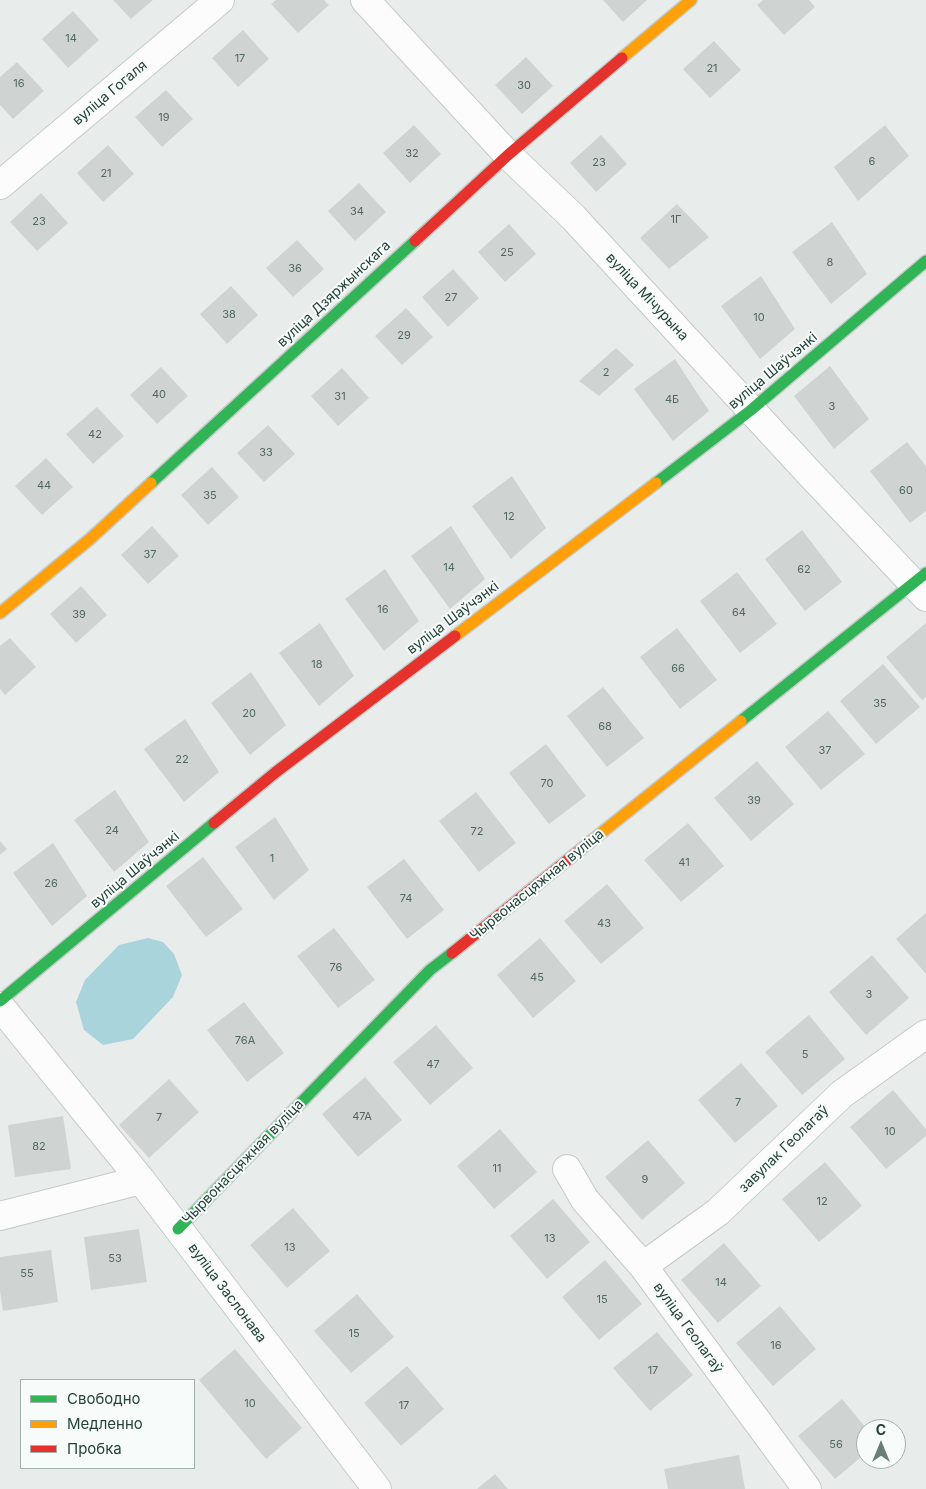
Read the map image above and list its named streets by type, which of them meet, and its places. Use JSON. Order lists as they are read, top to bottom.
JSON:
{
  "streets": {
    "street": [
      "вуліца Гогаля",
      "вуліца Дзяржынскага",
      "вуліца Мічурына",
      "вуліца Шаўчэнкі",
      "Чырвонасцяжная вуліца",
      "завулак Геолагаў",
      "вуліца Заслонава",
      "вуліца Геолагаў"
    ]
  },
  "crossings": [
    ["вуліца Дзяржынскага", "вуліца Мічурына"],
    ["вуліца Мічурына", "вуліца Шаўчэнкі"],
    ["вуліца Мічурына", "Чырвонасцяжная вуліца"],
    ["Чырвонасцяжная вуліца", "вуліца Заслонава"],
    ["завулак Геолагаў", "вуліца Геолагаў"]
  ],
  "house_numbers": [
    "14",
    "17",
    "21",
    "16",
    "30",
    "19",
    "32",
    "6",
    "23",
    "21",
    "34",
    "1Г",
    "23",
    "25",
    "8",
    "36",
    "27",
    "38",
    "10",
    "29",
    "2",
    "40",
    "31",
    "4Б",
    "3",
    "42",
    "33",
    "44",
    "60",
    "35",
    "12",
    "37",
    "14",
    "62",
    "16",
    "64",
    "39",
    "18",
    "66",
    "35",
    "20",
    "68",
    "37",
    "22",
    "70",
    "39",
    "24",
    "72",
    "1",
    "41",
    "26",
    "74",
    "43",
    "76",
    "45",
    "3",
    "76А",
    "5",
    "47",
    "7",
    "47А",
    "7",
    "10",
    "82",
    "11",
    "9",
    "12",
    "13",
    "13",
    "53",
    "55",
    "14",
    "15",
    "15",
    "16",
    "17",
    "10",
    "17",
    "56"
  ],
  "legend": ["Свободно", "Медленно", "Пробка"],
  "north": "top"
}
